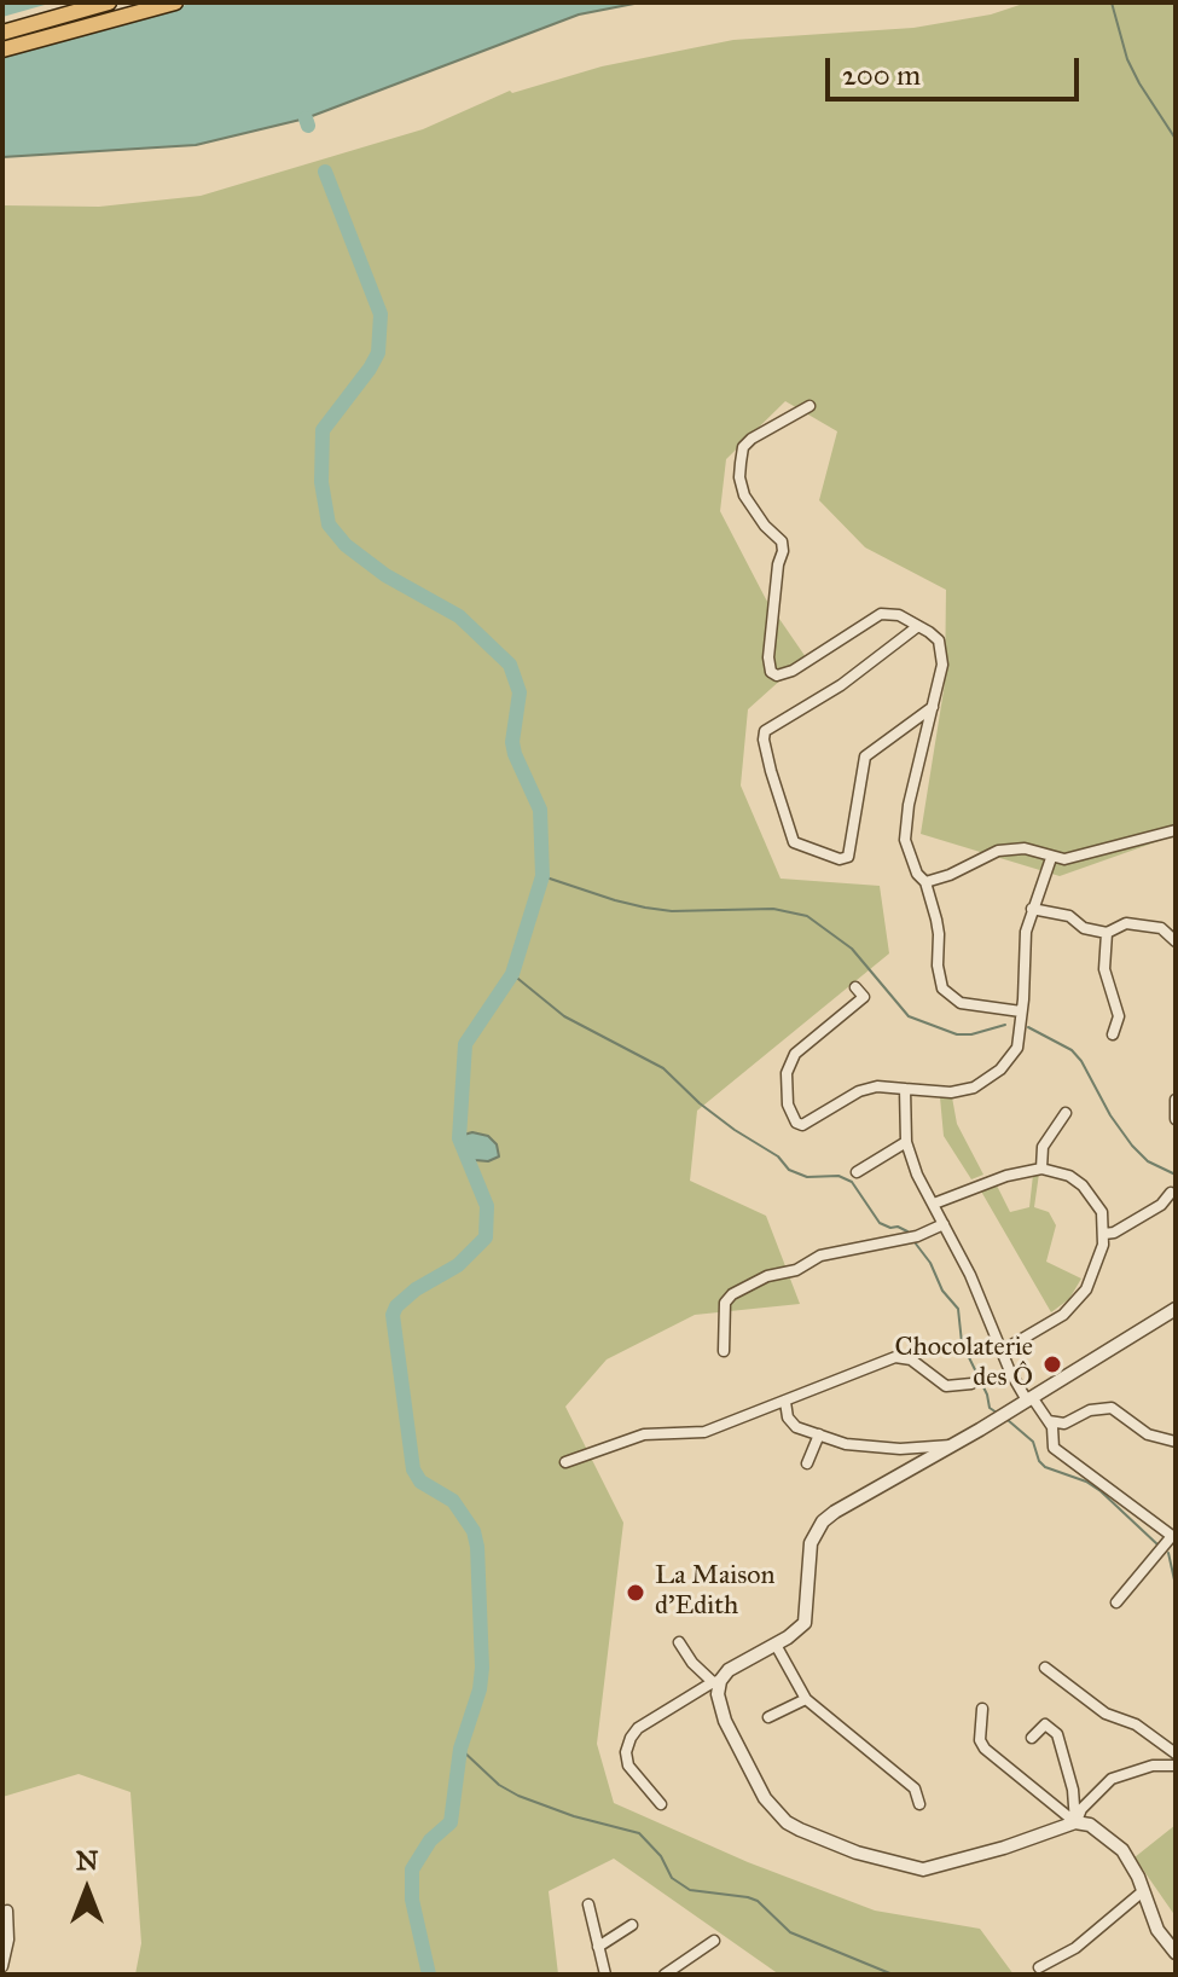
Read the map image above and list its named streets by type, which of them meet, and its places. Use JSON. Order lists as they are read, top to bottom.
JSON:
{
  "places": ["Chocolaterie des Ô", "La Maison d'Edith"],
  "scale_bar": "200 m",
  "north": "top"
}
